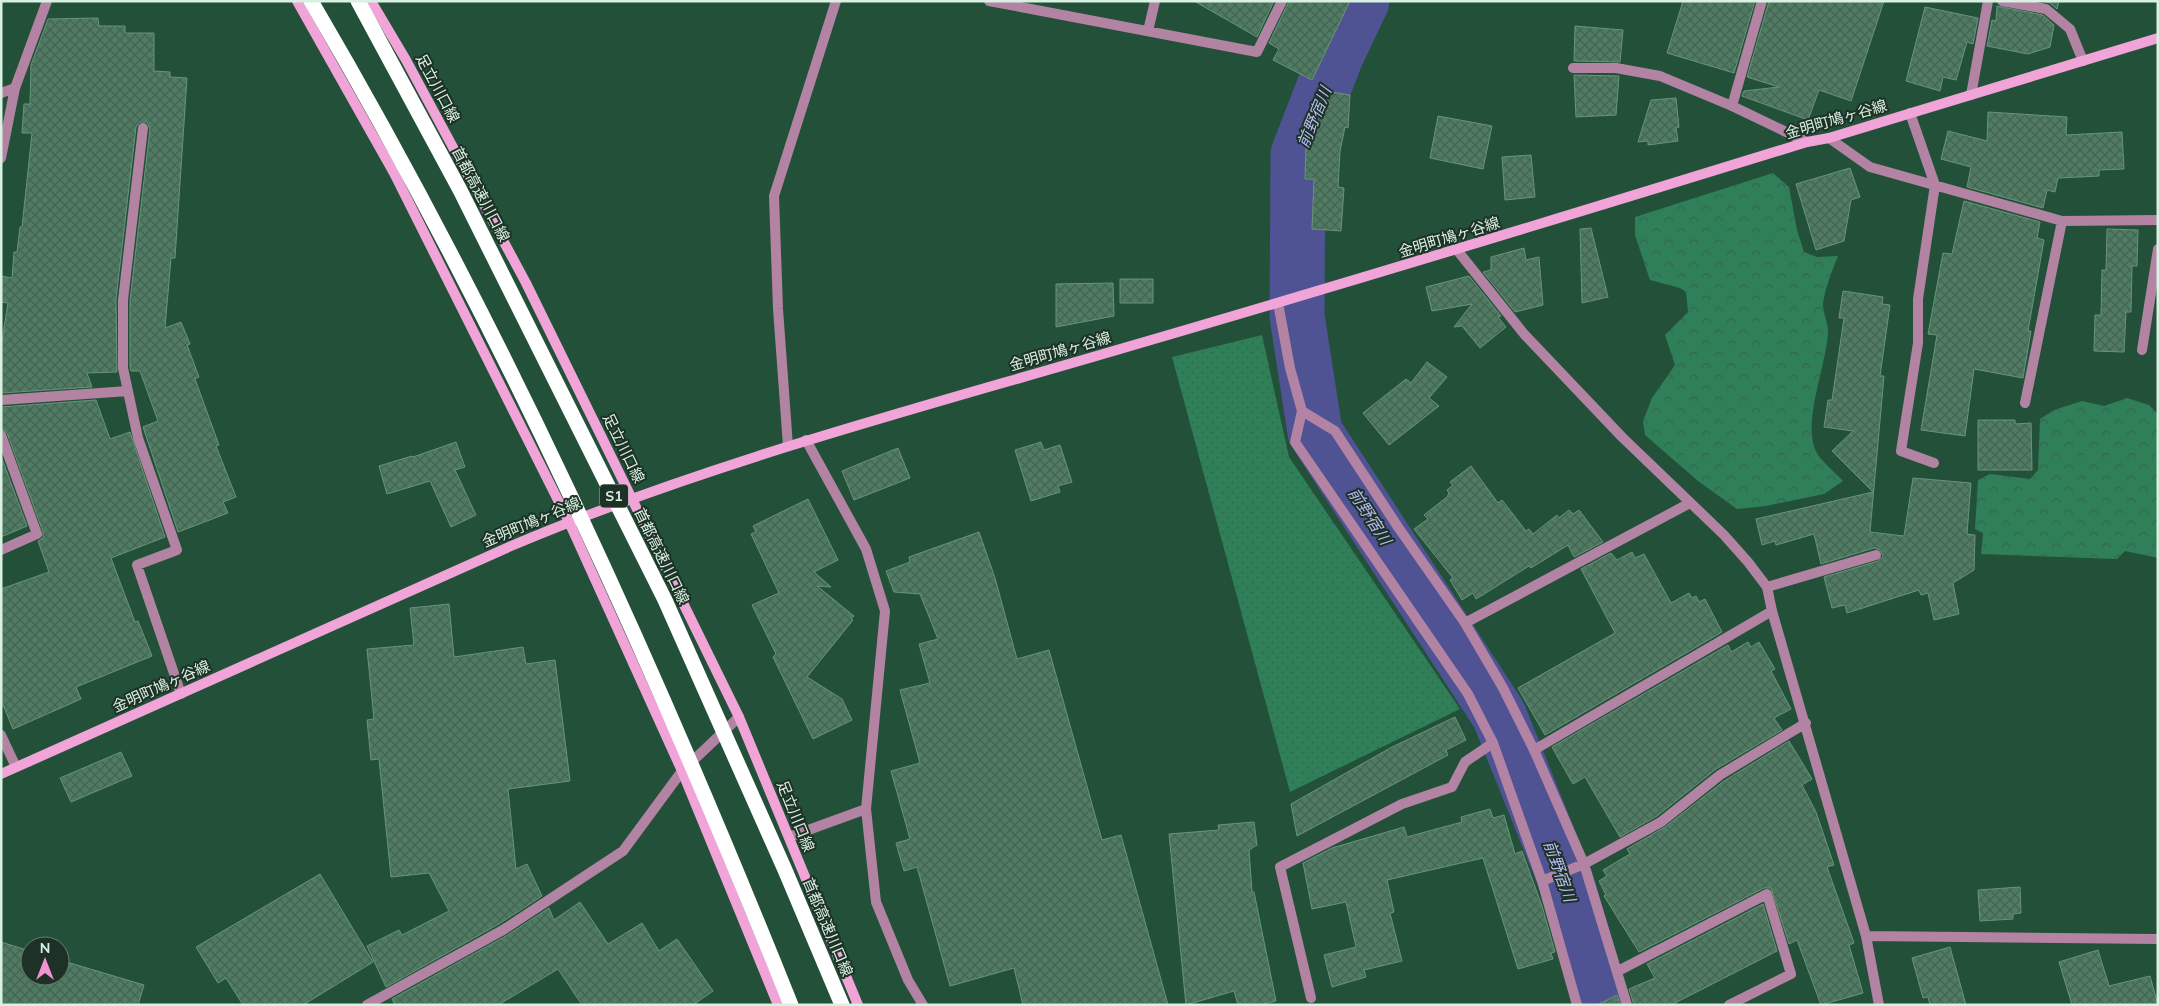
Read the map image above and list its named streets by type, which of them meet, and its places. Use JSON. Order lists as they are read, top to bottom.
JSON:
{
  "streets": {
    "highway": ["首都高速川口線", "S1"],
    "main road": ["足立川口線", "金明町鳩ヶ谷線"]
  },
  "crossings": [
    ["足立川口線", "金明町鳩ヶ谷線"]
  ],
  "water": ["前野宿川"],
  "north": "top"
}
